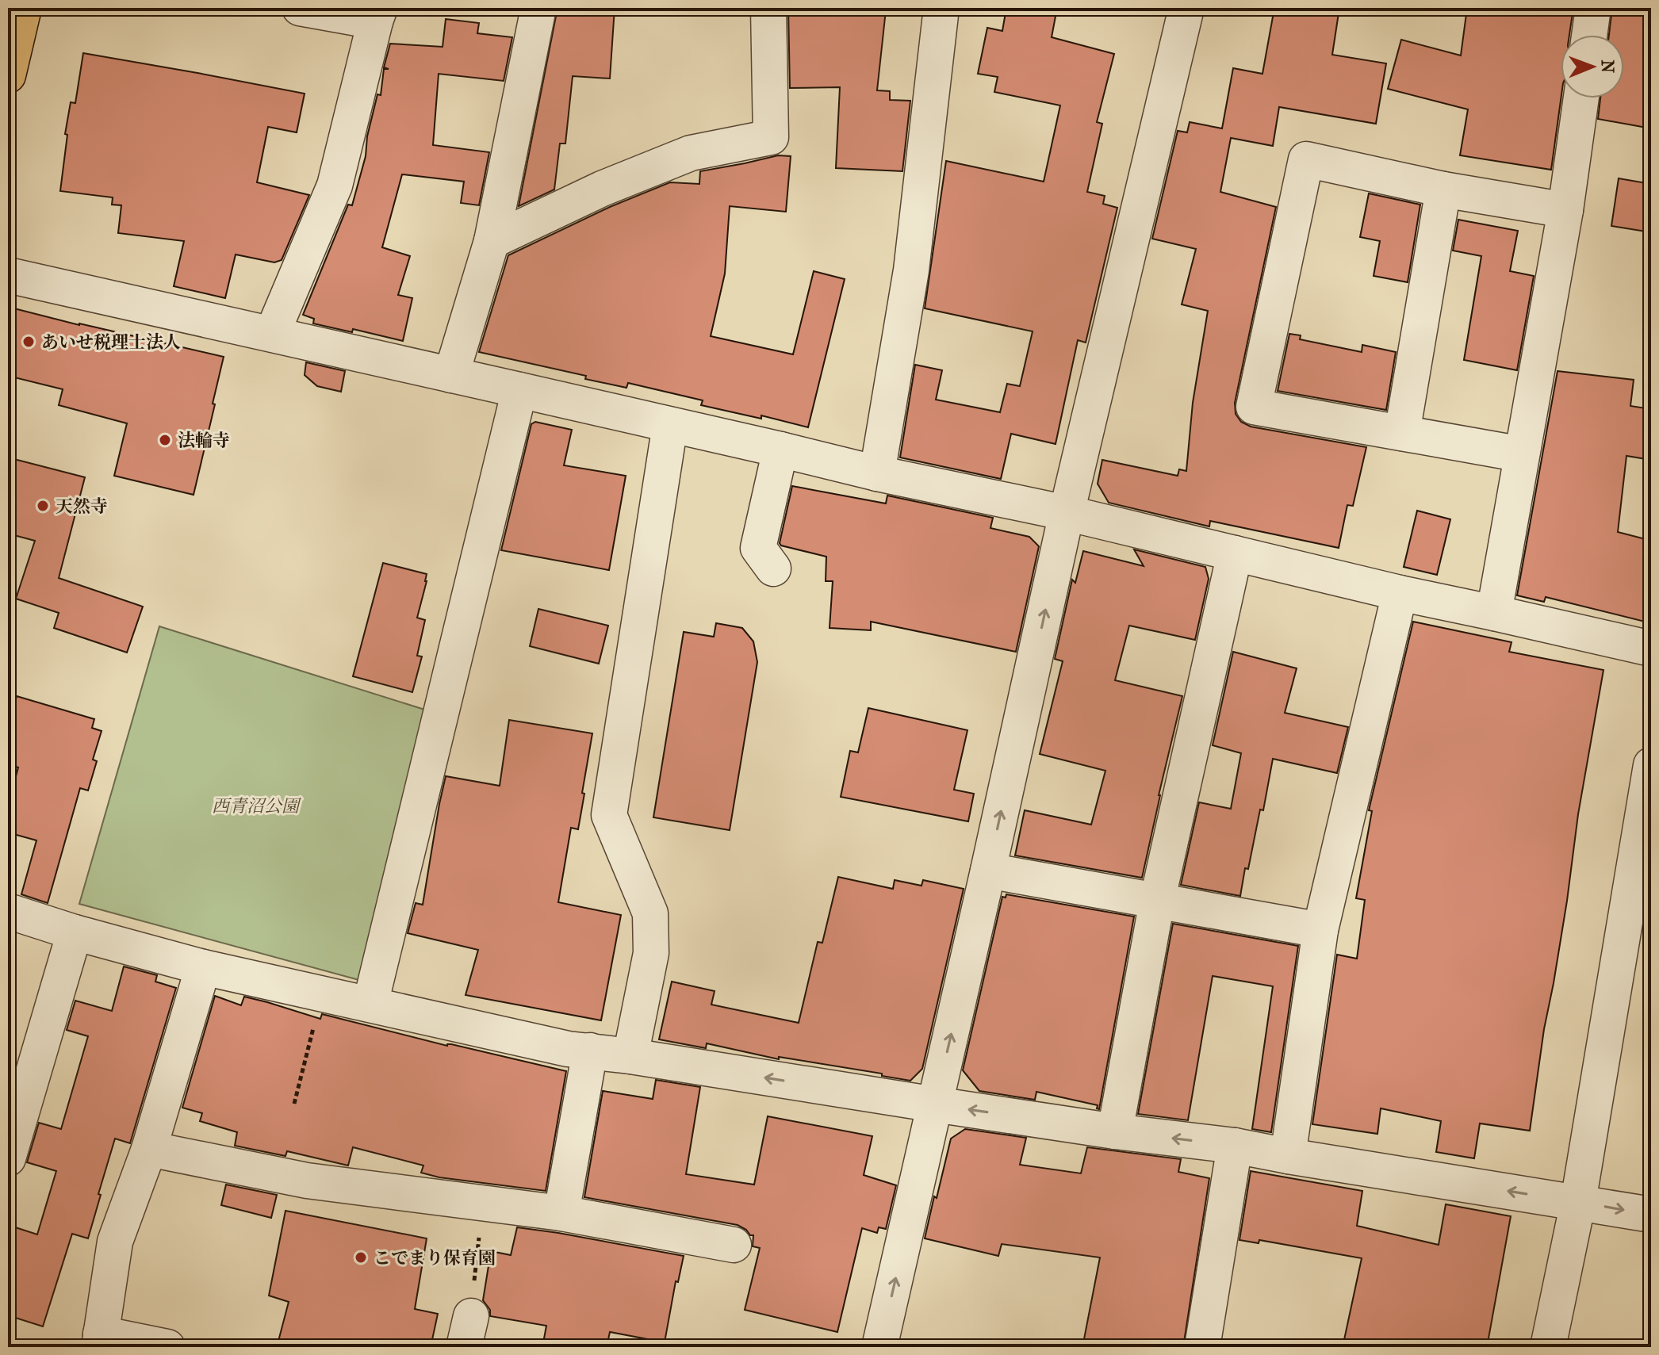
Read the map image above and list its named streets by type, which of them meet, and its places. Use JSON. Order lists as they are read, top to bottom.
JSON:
{
  "parks": ["西青沼公園"],
  "places": [
    "あいせ税理士法人",
    "法輪寺",
    "天然寺",
    "こでまり保育園"
  ],
  "north": "right"
}
